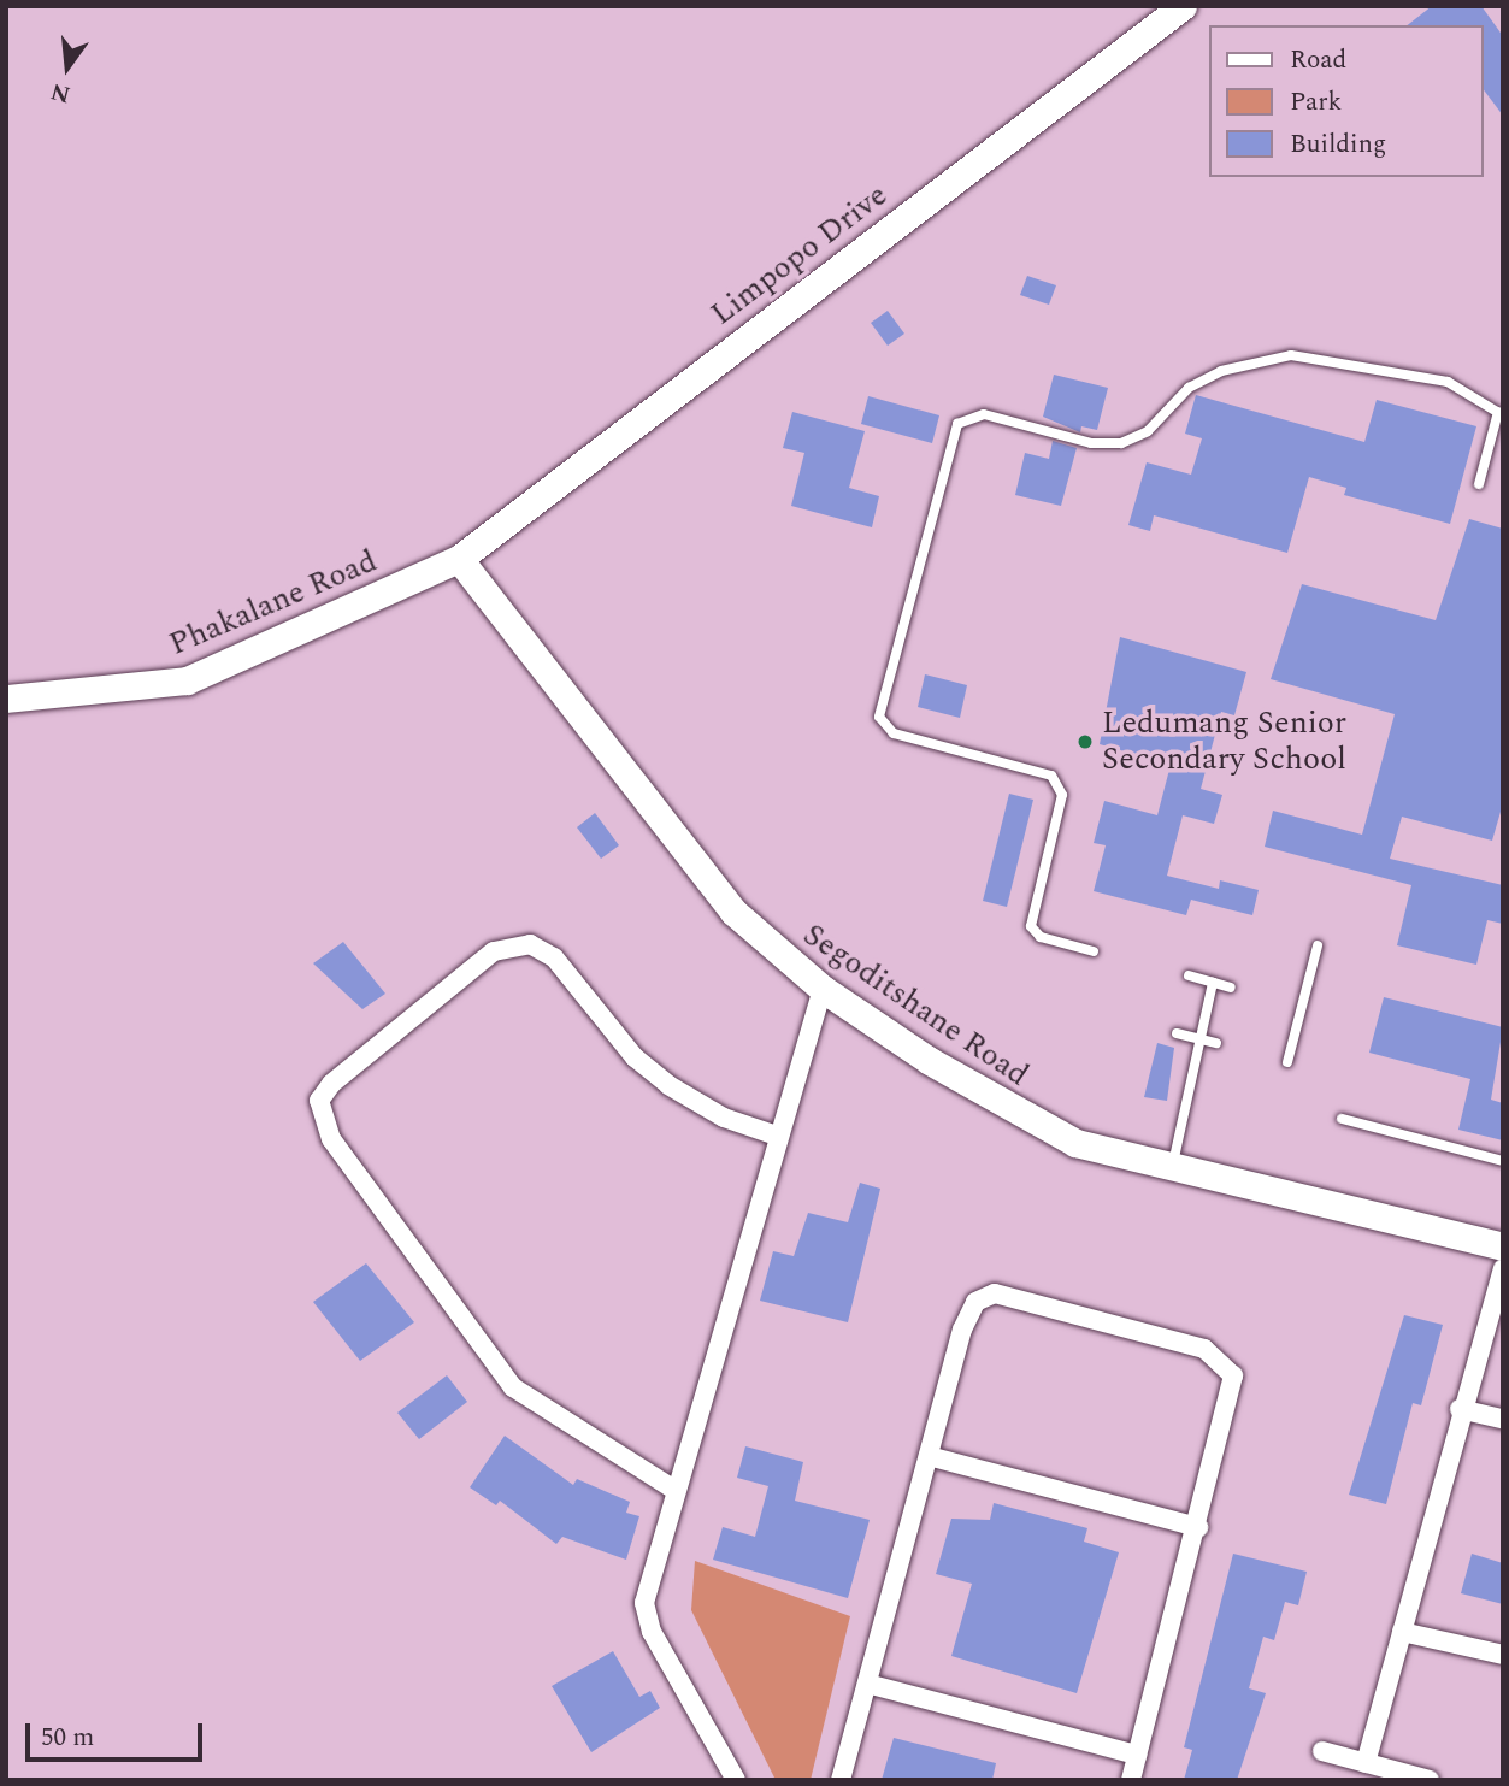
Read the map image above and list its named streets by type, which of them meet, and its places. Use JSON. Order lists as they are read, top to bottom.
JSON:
{
  "streets": {
    "street": ["Limpopo Drive", "Phakalane Road", "Segoditshane Road"]
  },
  "crossings": [
    ["Limpopo Drive", "Phakalane Road"],
    ["Limpopo Drive", "Segoditshane Road"],
    ["Phakalane Road", "Segoditshane Road"]
  ],
  "places": ["Ledumang Senior Secondary School"],
  "legend": ["Road", "Park", "Building"],
  "scale_bar": "50 m",
  "north": "bottom"
}
